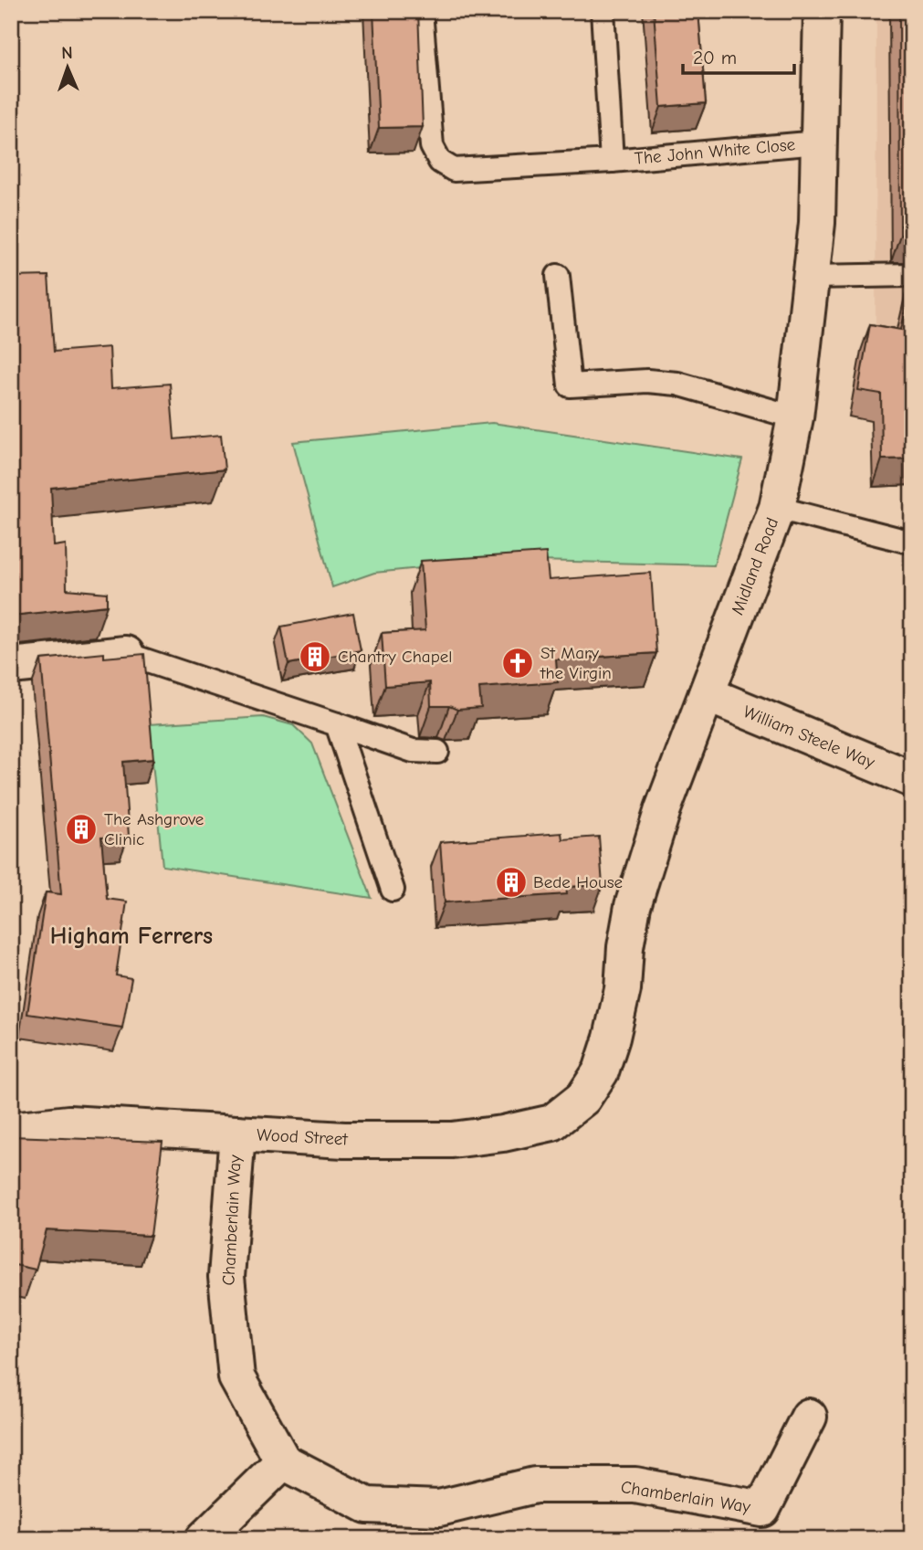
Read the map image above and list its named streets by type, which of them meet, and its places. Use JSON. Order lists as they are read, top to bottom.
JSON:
{
  "streets": {
    "street": [
      "Midland Road",
      "William Steele Way",
      "Wood Street",
      "Chamberlain Way"
    ],
    "lane": ["The John White Close"]
  },
  "crossings": [
    ["The John White Close", "Midland Road"],
    ["Midland Road", "William Steele Way"],
    ["Midland Road", "Wood Street"],
    ["Wood Street", "Chamberlain Way"]
  ],
  "districts": ["Higham Ferrers"],
  "places": {
    "building": ["Chantry Chapel", "The Ashgrove Clinic", "Bede House"],
    "church": ["St Mary the Virgin"]
  },
  "scale_bar": "20 m",
  "north": "top"
}
